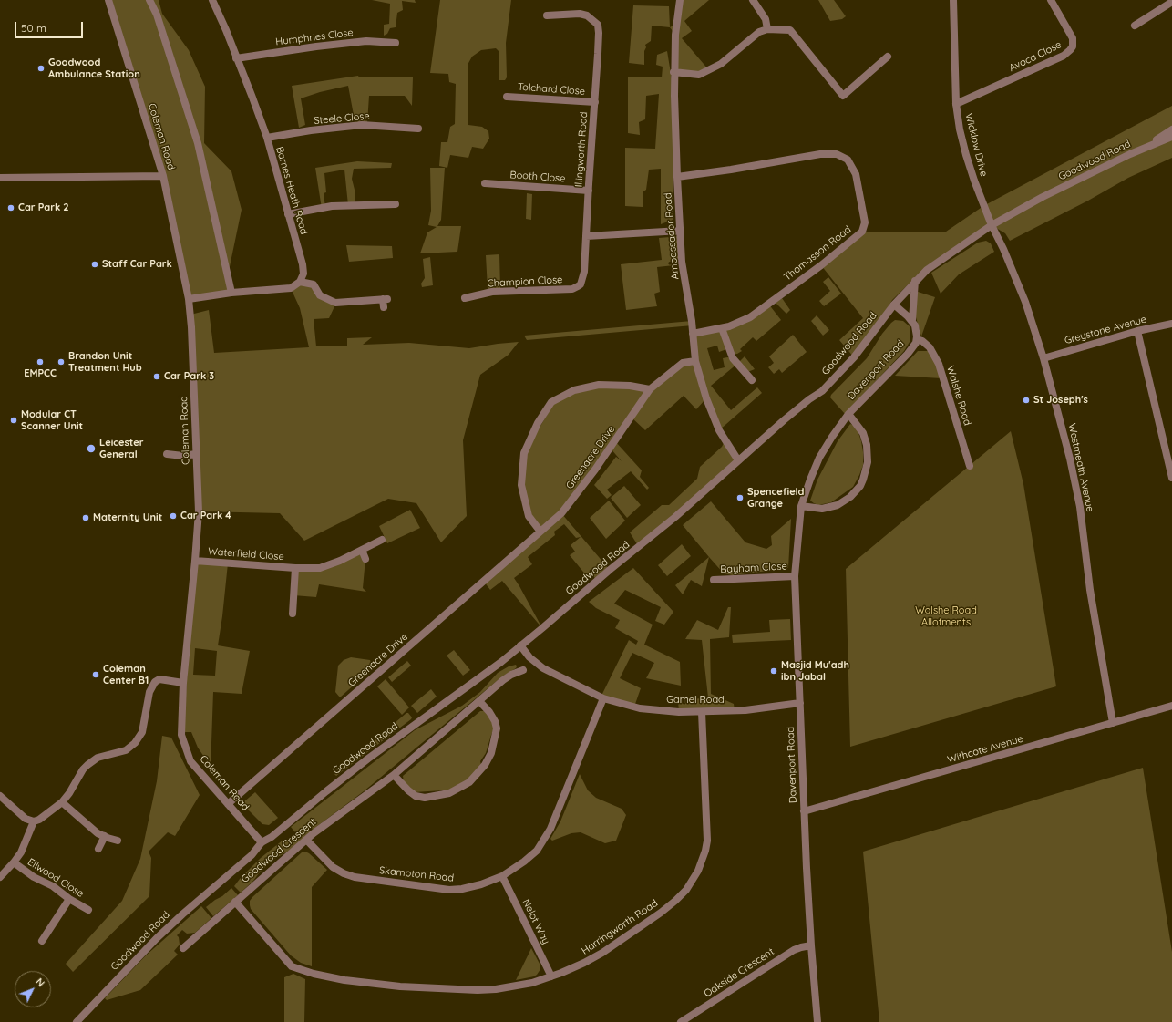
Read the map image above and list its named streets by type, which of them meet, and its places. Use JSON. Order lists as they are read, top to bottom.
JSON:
{
  "streets": {
    "street": [
      "Humphries Close",
      "Avoca Close",
      "Tolchard Close",
      "Steele Close",
      "Coleman Road",
      "Wicklow Drive",
      "Illingworth Road",
      "Goodwood Road",
      "Booth Close",
      "Barnes Heath Road",
      "Ambassador Road",
      "Thomasson Road",
      "Champion Close",
      "Greystone Avenue",
      "Davenport Road",
      "Walshe Road",
      "Greenacre Drive",
      "Westmeath Avenue",
      "Waterfield Close",
      "Bayham Close",
      "Gamel Road",
      "Withcote Avenue",
      "Goodwood Crescent",
      "Skampton Road",
      "Ellwood Close",
      "Nelot Way",
      "Harringworth Road",
      "Oakside Crescent"
    ]
  },
  "crossings": [
    ["Humphries Close", "Barnes Heath Road"],
    ["Avoca Close", "Wicklow Drive"],
    ["Tolchard Close", "Illingworth Road"],
    ["Steele Close", "Barnes Heath Road"],
    ["Coleman Road", "Goodwood Road"],
    ["Coleman Road", "Greenacre Drive"],
    ["Coleman Road", "Waterfield Close"],
    ["Wicklow Drive", "Goodwood Road"],
    ["Wicklow Drive", "Westmeath Avenue"],
    ["Illingworth Road", "Booth Close"],
    ["Illingworth Road", "Champion Close"],
    ["Goodwood Road", "Ambassador Road"],
    ["Goodwood Road", "Davenport Road"],
    ["Goodwood Road", "Westmeath Avenue"],
    ["Goodwood Road", "Gamel Road"],
    ["Ambassador Road", "Thomasson Road"],
    ["Ambassador Road", "Greenacre Drive"],
    ["Greystone Avenue", "Westmeath Avenue"],
    ["Davenport Road", "Walshe Road"],
    ["Davenport Road", "Bayham Close"],
    ["Davenport Road", "Gamel Road"],
    ["Davenport Road", "Withcote Avenue"],
    ["Davenport Road", "Oakside Crescent"],
    ["Westmeath Avenue", "Withcote Avenue"],
    ["Gamel Road", "Skampton Road"],
    ["Gamel Road", "Harringworth Road"],
    ["Goodwood Crescent", "Skampton Road"],
    ["Goodwood Crescent", "Harringworth Road"],
    ["Skampton Road", "Nelot Way"],
    ["Nelot Way", "Harringworth Road"]
  ],
  "parks": ["Walshe Road Allotments"],
  "places": [
    "Goodwood Ambulance Station",
    "Car Park 2",
    "Staff Car Park",
    "EMPCC",
    "Brandon Unit Treatment Hub",
    "Car Park 3",
    "St Joseph's",
    "Modular CT Scanner Unit",
    "Leicester General",
    "Spencefield Grange",
    "Car Park 4",
    "Maternity Unit",
    "Masjid Mu'adh ibn Jabal",
    "Coleman Center B1"
  ],
  "scale_bar": "50 m",
  "north": "top right"
}
